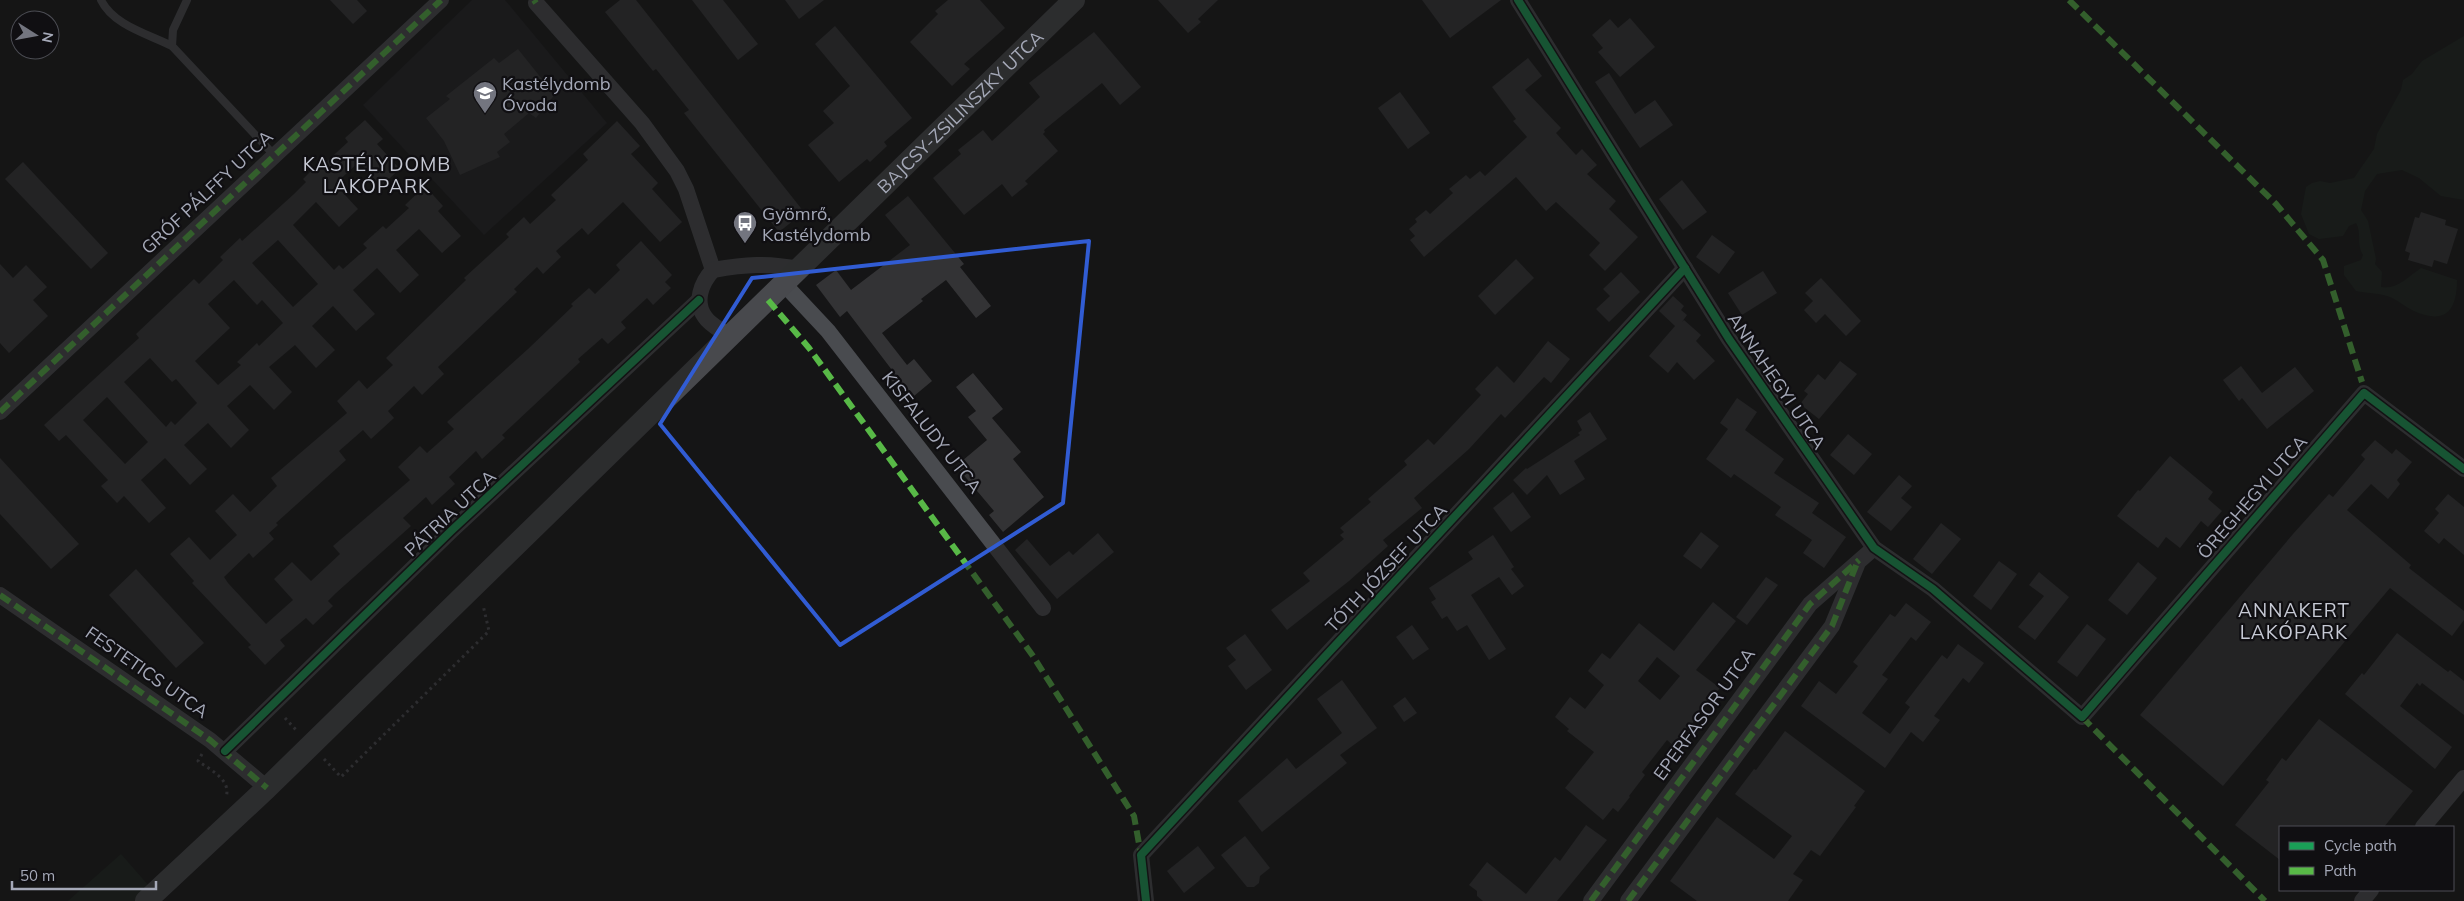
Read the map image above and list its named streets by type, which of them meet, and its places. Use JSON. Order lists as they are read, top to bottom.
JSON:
{
  "streets": {
    "main road": ["BAJCSY-ZSILINSZKY UTCA"],
    "street": [
      "GRÓF PÁLFFY UTCA",
      "ANNAHEGYI UTCA",
      "KISFALUDY UTCA",
      "ÖREGHEGYI UTCA",
      "PÁTRIA UTCA",
      "TÓTH JÓZSEF UTCA",
      "FESTETICS UTCA",
      "EPERFASOR UTCA"
    ]
  },
  "crossings": [
    ["BAJCSY-ZSILINSZKY UTCA", "KISFALUDY UTCA"],
    ["BAJCSY-ZSILINSZKY UTCA", "FESTETICS UTCA"],
    ["ANNAHEGYI UTCA", "ÖREGHEGYI UTCA"],
    ["ANNAHEGYI UTCA", "TÓTH JÓZSEF UTCA"],
    ["ANNAHEGYI UTCA", "EPERFASOR UTCA"],
    ["PÁTRIA UTCA", "FESTETICS UTCA"]
  ],
  "districts": ["KASTÉLYDOMB LAKÓPARK", "ANNAKERT LAKÓPARK"],
  "places": {
    "school or university": ["Kastélydomb Óvoda"],
    "bus stop": ["Gyömrő, Kastélydomb"]
  },
  "legend": ["Cycle path", "Path"],
  "scale_bar": "50 m",
  "north": "right"
}
